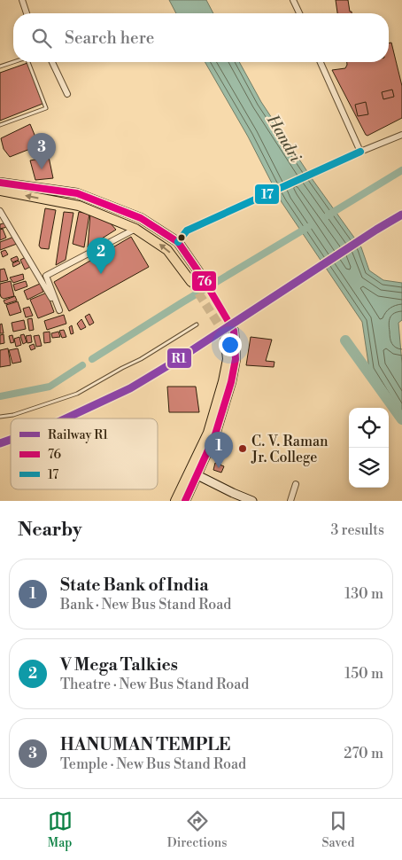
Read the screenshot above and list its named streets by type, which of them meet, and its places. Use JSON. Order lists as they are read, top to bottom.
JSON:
{
  "water": ["Handri"],
  "places": ["C. V. Raman Jr. College"],
  "lines": ["transit line 17", "transit line 76", "rail line R1"],
  "legend": ["Railway R1", "76", "17"],
  "page": {
    "search": "Search here",
    "pins": ["3", "2", "1"],
    "heading": ["Nearby", "3 results"],
    "list": [
      {
        "mark": "1",
        "name": "State Bank of India",
        "note": "Bank · New Bus Stand Road",
        "value": "130 m"
      },
      {
        "mark": "2",
        "name": "V Mega Talkies",
        "note": "Theatre · New Bus Stand Road",
        "value": "150 m"
      },
      {
        "mark": "3",
        "name": "HANUMAN TEMPLE",
        "note": "Temple · New Bus Stand Road",
        "value": "270 m"
      }
    ],
    "nav": ["Map", "Directions", "Saved"]
  }
}
